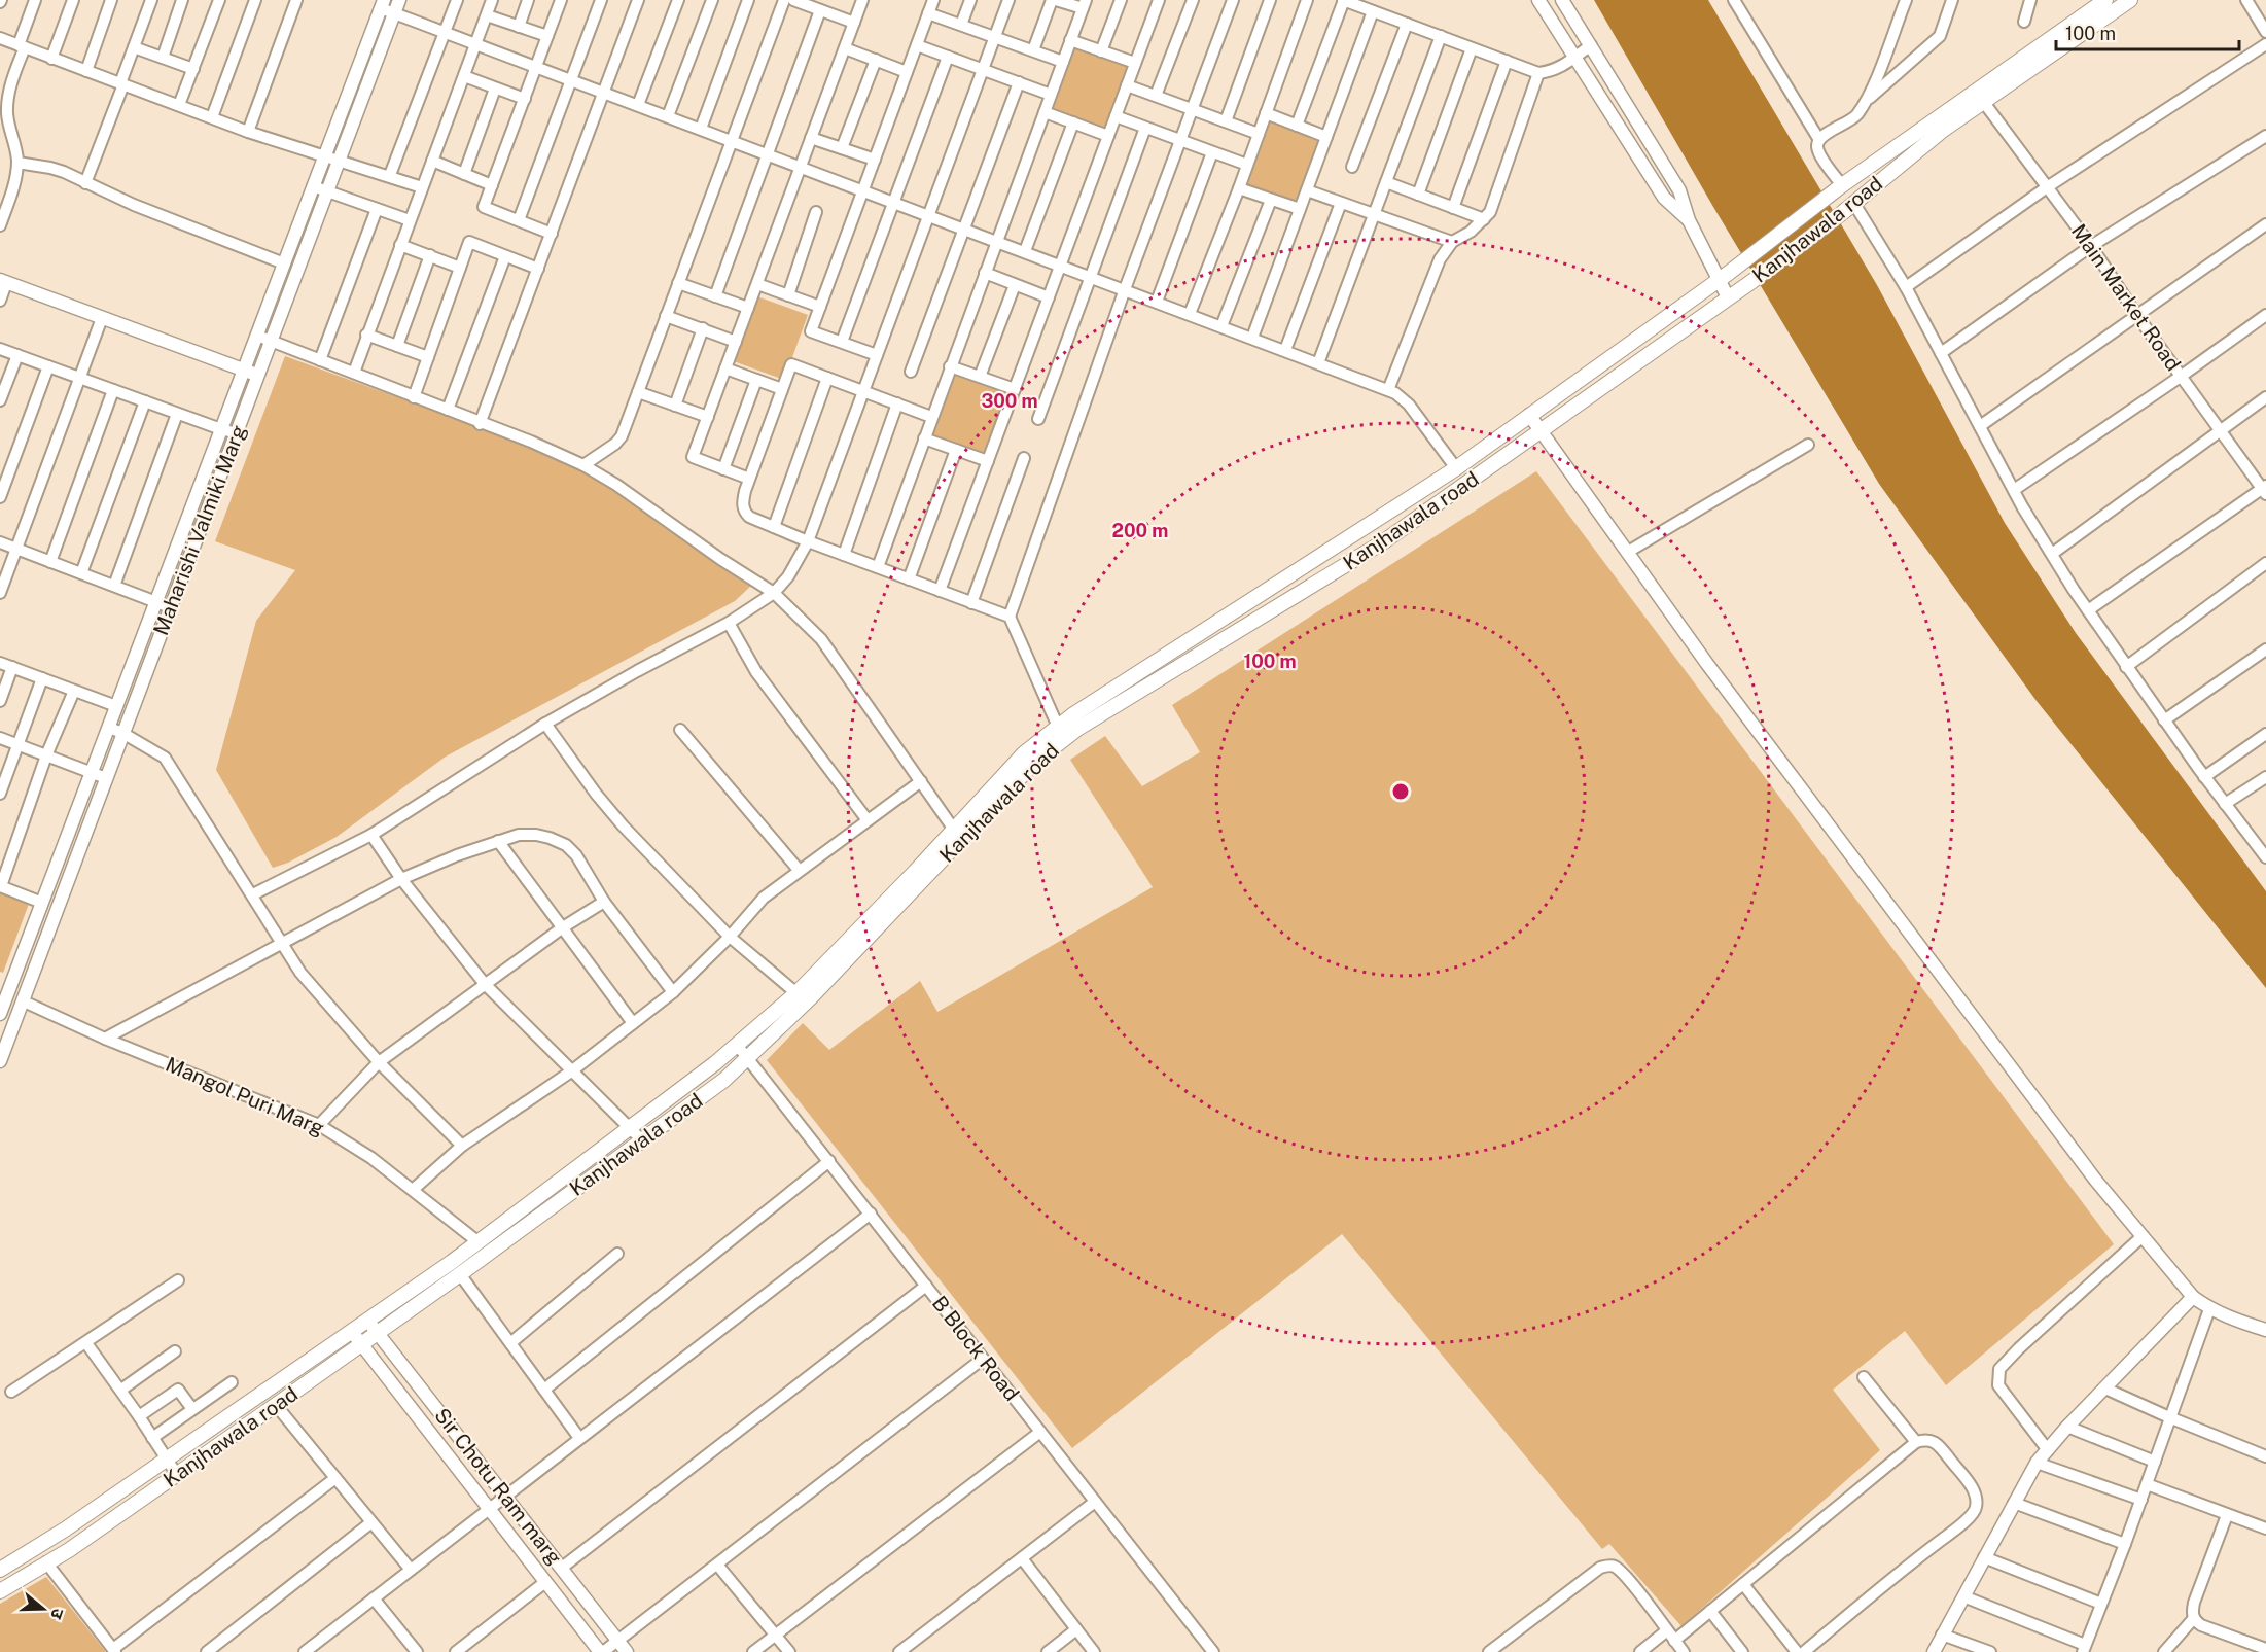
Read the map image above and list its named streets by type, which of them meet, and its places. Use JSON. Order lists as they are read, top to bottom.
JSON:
{
  "streets": {
    "main road": ["Kanjhawala road"],
    "street": [
      "Main Market Road",
      "Maharishi Valmiki Marg",
      "Mangol Puri Marg",
      "B Block Road",
      "Sir Chotu Ram marg"
    ]
  },
  "crossings": [
    ["Kanjhawala road", "Main Market Road"],
    ["Kanjhawala road", "Mangol Puri Marg"],
    ["Kanjhawala road", "B Block Road"],
    ["Kanjhawala road", "Sir Chotu Ram marg"],
    ["Maharishi Valmiki Marg", "Mangol Puri Marg"]
  ],
  "scale_bar": "100 m",
  "north": "right",
  "rings": ["300 m", "200 m", "100 m"]
}
